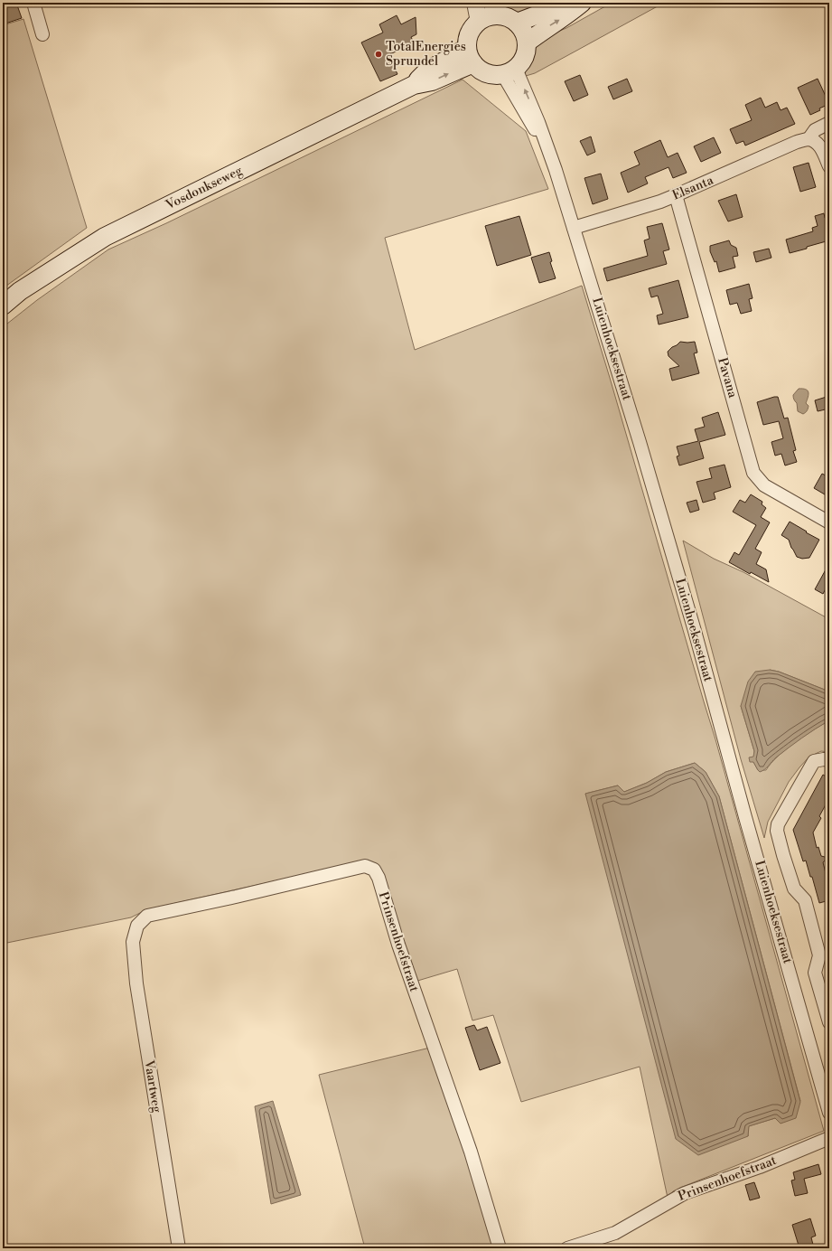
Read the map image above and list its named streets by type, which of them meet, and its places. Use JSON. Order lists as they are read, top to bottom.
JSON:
{
  "streets": {
    "main road": ["Vosdonkseweg"],
    "street": [
      "Elsanta",
      "Luienhoeksestraat",
      "Pavana",
      "Prinsenhoefstraat",
      "Vaartweg"
    ]
  },
  "crossings": [
    ["Vosdonkseweg", "Luienhoeksestraat"],
    ["Elsanta", "Luienhoeksestraat"],
    ["Elsanta", "Pavana"],
    ["Prinsenhoefstraat", "Vaartweg"]
  ],
  "places": ["TotalEnergies Sprundel"]
}
